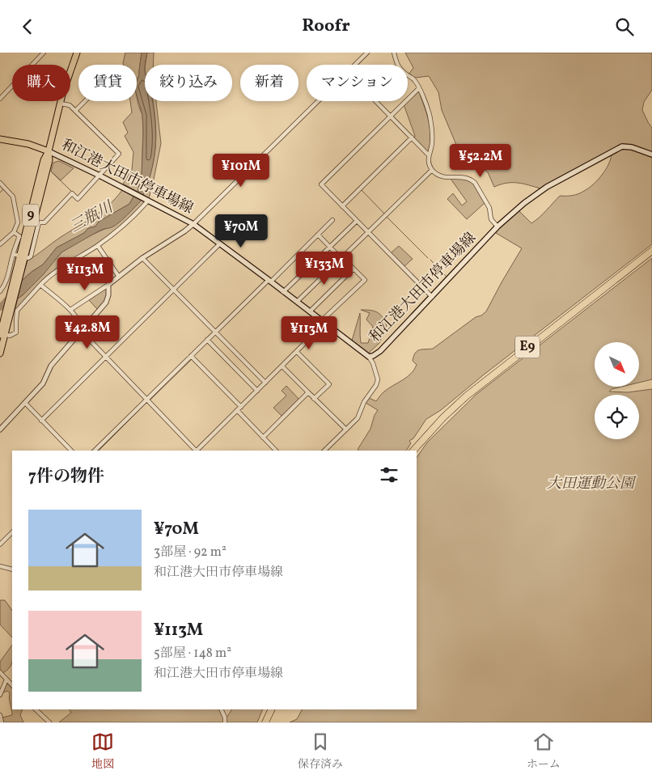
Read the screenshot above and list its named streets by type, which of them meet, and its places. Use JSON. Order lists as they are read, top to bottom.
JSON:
{
  "streets": {
    "highway": ["9", "E9"],
    "main road": ["和江港大田市停車場線"]
  },
  "crossings": [
    ["和江港大田市停車場線", "9"]
  ],
  "water": ["三瓶川"],
  "parks": ["大田運動公園"],
  "north": "bottom right",
  "page": {
    "header": "Roofr",
    "chip": [
      "購入",
      "賃貸",
      "絞り込み",
      "新着",
      "マンション"
    ],
    "price": [
      "¥52.2M",
      "¥101M",
      "¥70M",
      "¥133M",
      "¥113M",
      "¥42.8M",
      "¥113M"
    ],
    "heading": "7件の物件",
    "list": [
      {
        "name": "¥70M",
        "note": "3部屋 · 92 m² · 和江港大田市停車場線"
      },
      {
        "name": "¥113M",
        "note": "5部屋 · 148 m² · 和江港大田市停車場線"
      }
    ],
    "tabs": ["地図", "保存済み", "ホーム"]
  }
}
